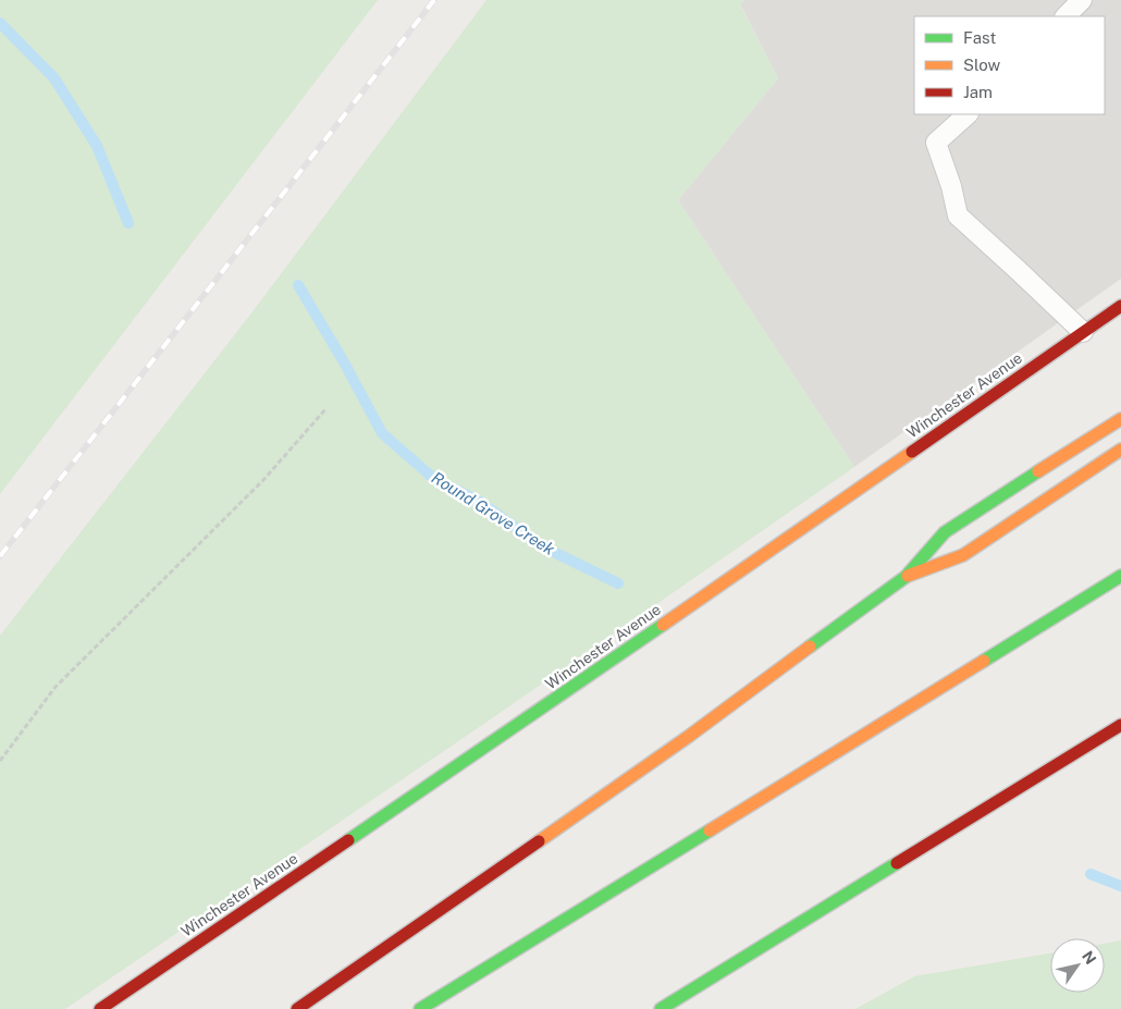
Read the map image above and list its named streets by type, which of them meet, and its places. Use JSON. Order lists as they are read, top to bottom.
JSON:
{
  "streets": {
    "main road": ["Winchester Avenue"]
  },
  "water": ["Round Grove Creek"],
  "legend": ["Fast", "Slow", "Jam"],
  "north": "top right"
}
